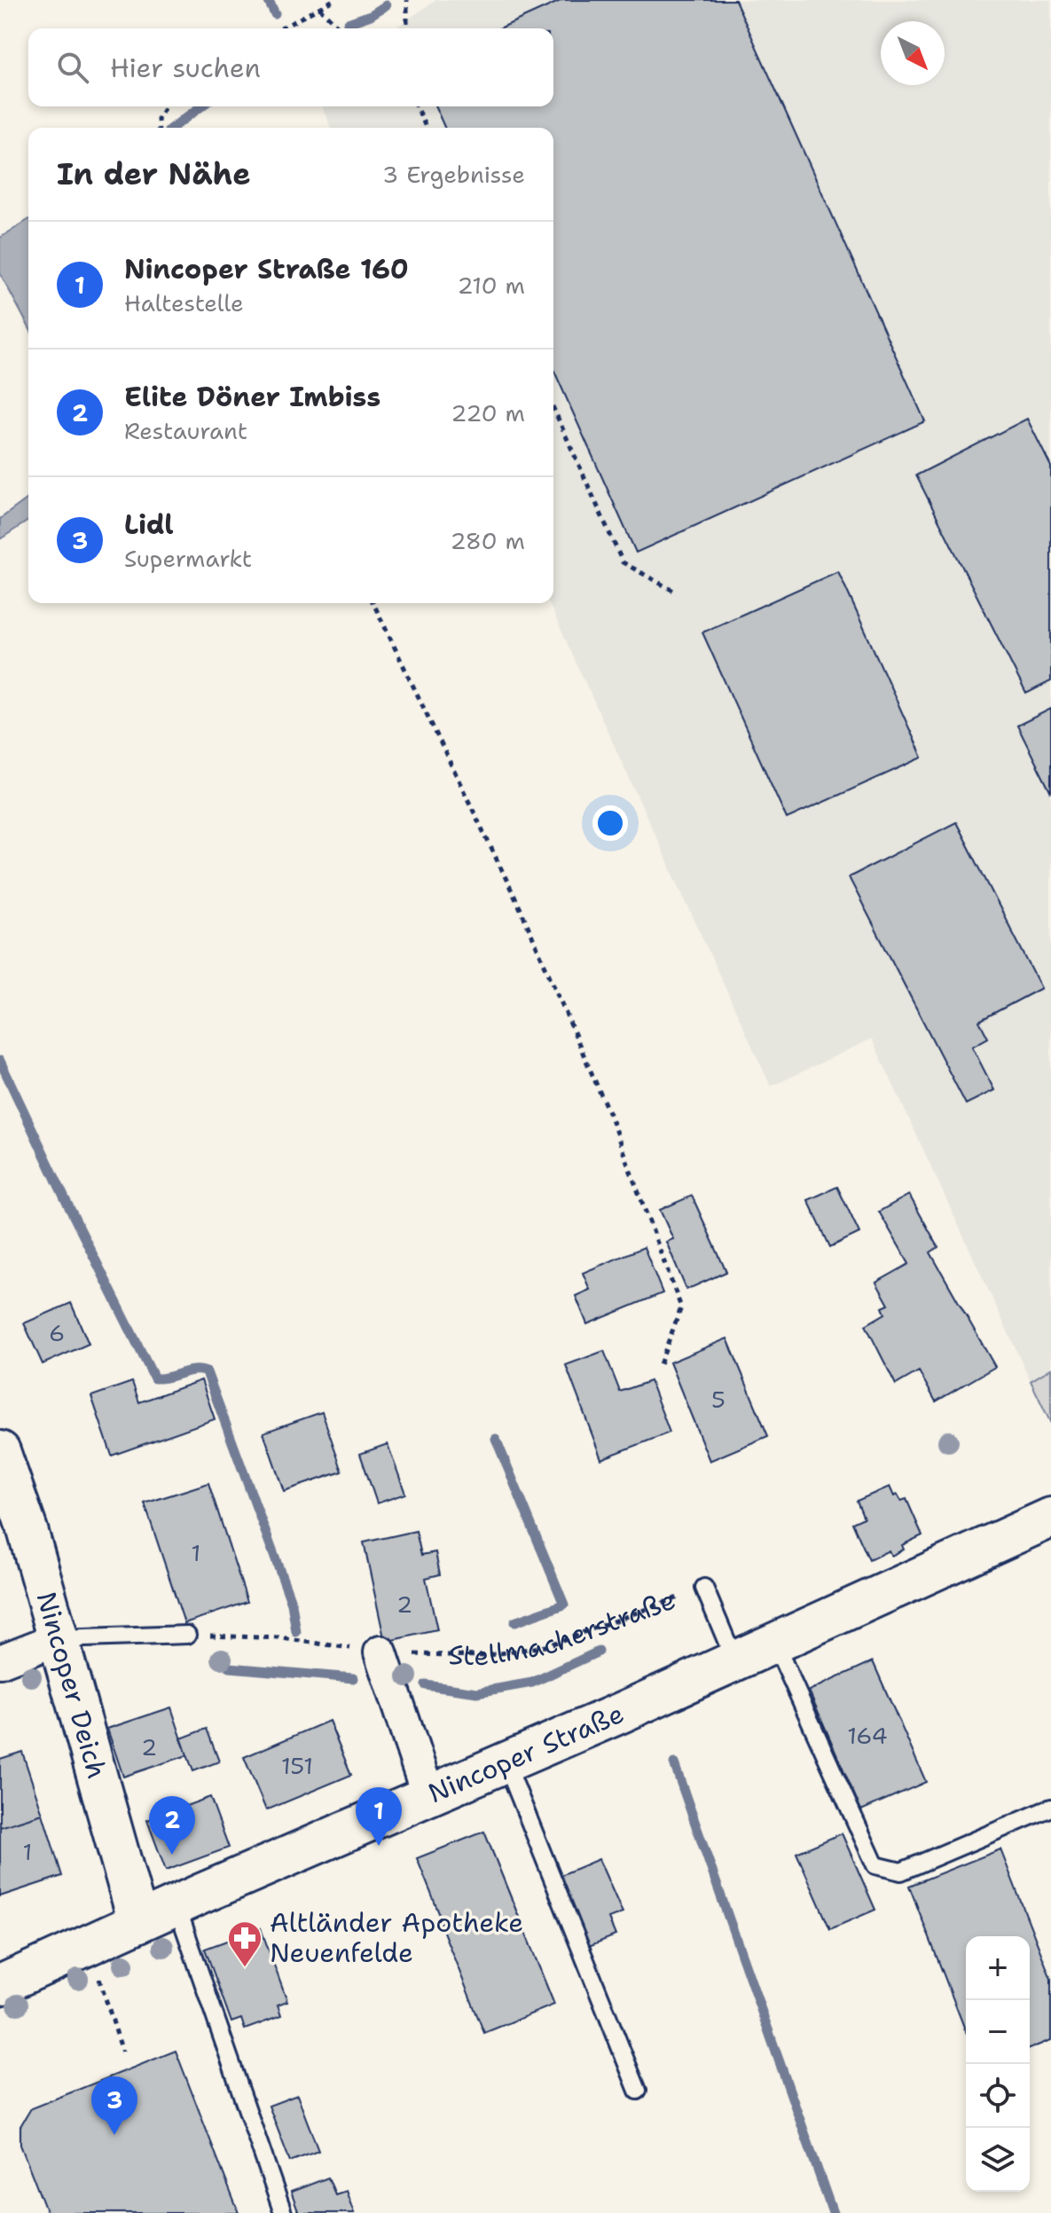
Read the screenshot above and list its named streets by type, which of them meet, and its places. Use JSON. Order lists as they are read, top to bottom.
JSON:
{
  "streets": {
    "main road": ["Nincoper Deich", "Nincoper Straße"],
    "lane": ["Stellmacherstraße"]
  },
  "crossings": [
    ["Stellmacherstraße", "Nincoper Straße"],
    ["Nincoper Deich", "Nincoper Straße"]
  ],
  "places": {
    "pharmacy": ["Altländer Apotheke Neuenfelde"]
  },
  "house_numbers": [
    "6",
    "5",
    "1",
    "2",
    "164",
    "2",
    "151",
    "1"
  ],
  "north": "bottom right",
  "page": {
    "search": "Hier suchen",
    "heading": ["In der Nähe", "3 Ergebnisse"],
    "list": [
      {
        "mark": "1",
        "name": "Nincoper Straße 160",
        "note": "Haltestelle",
        "value": "210 m"
      },
      {
        "mark": "2",
        "name": "Elite Döner Imbiss",
        "note": "Restaurant",
        "value": "220 m"
      },
      {
        "mark": "3",
        "name": "Lidl",
        "note": "Supermarkt",
        "value": "280 m"
      }
    ],
    "pins": ["1", "2", "3"],
    "map_buttons": ["+", "−"]
  }
}
